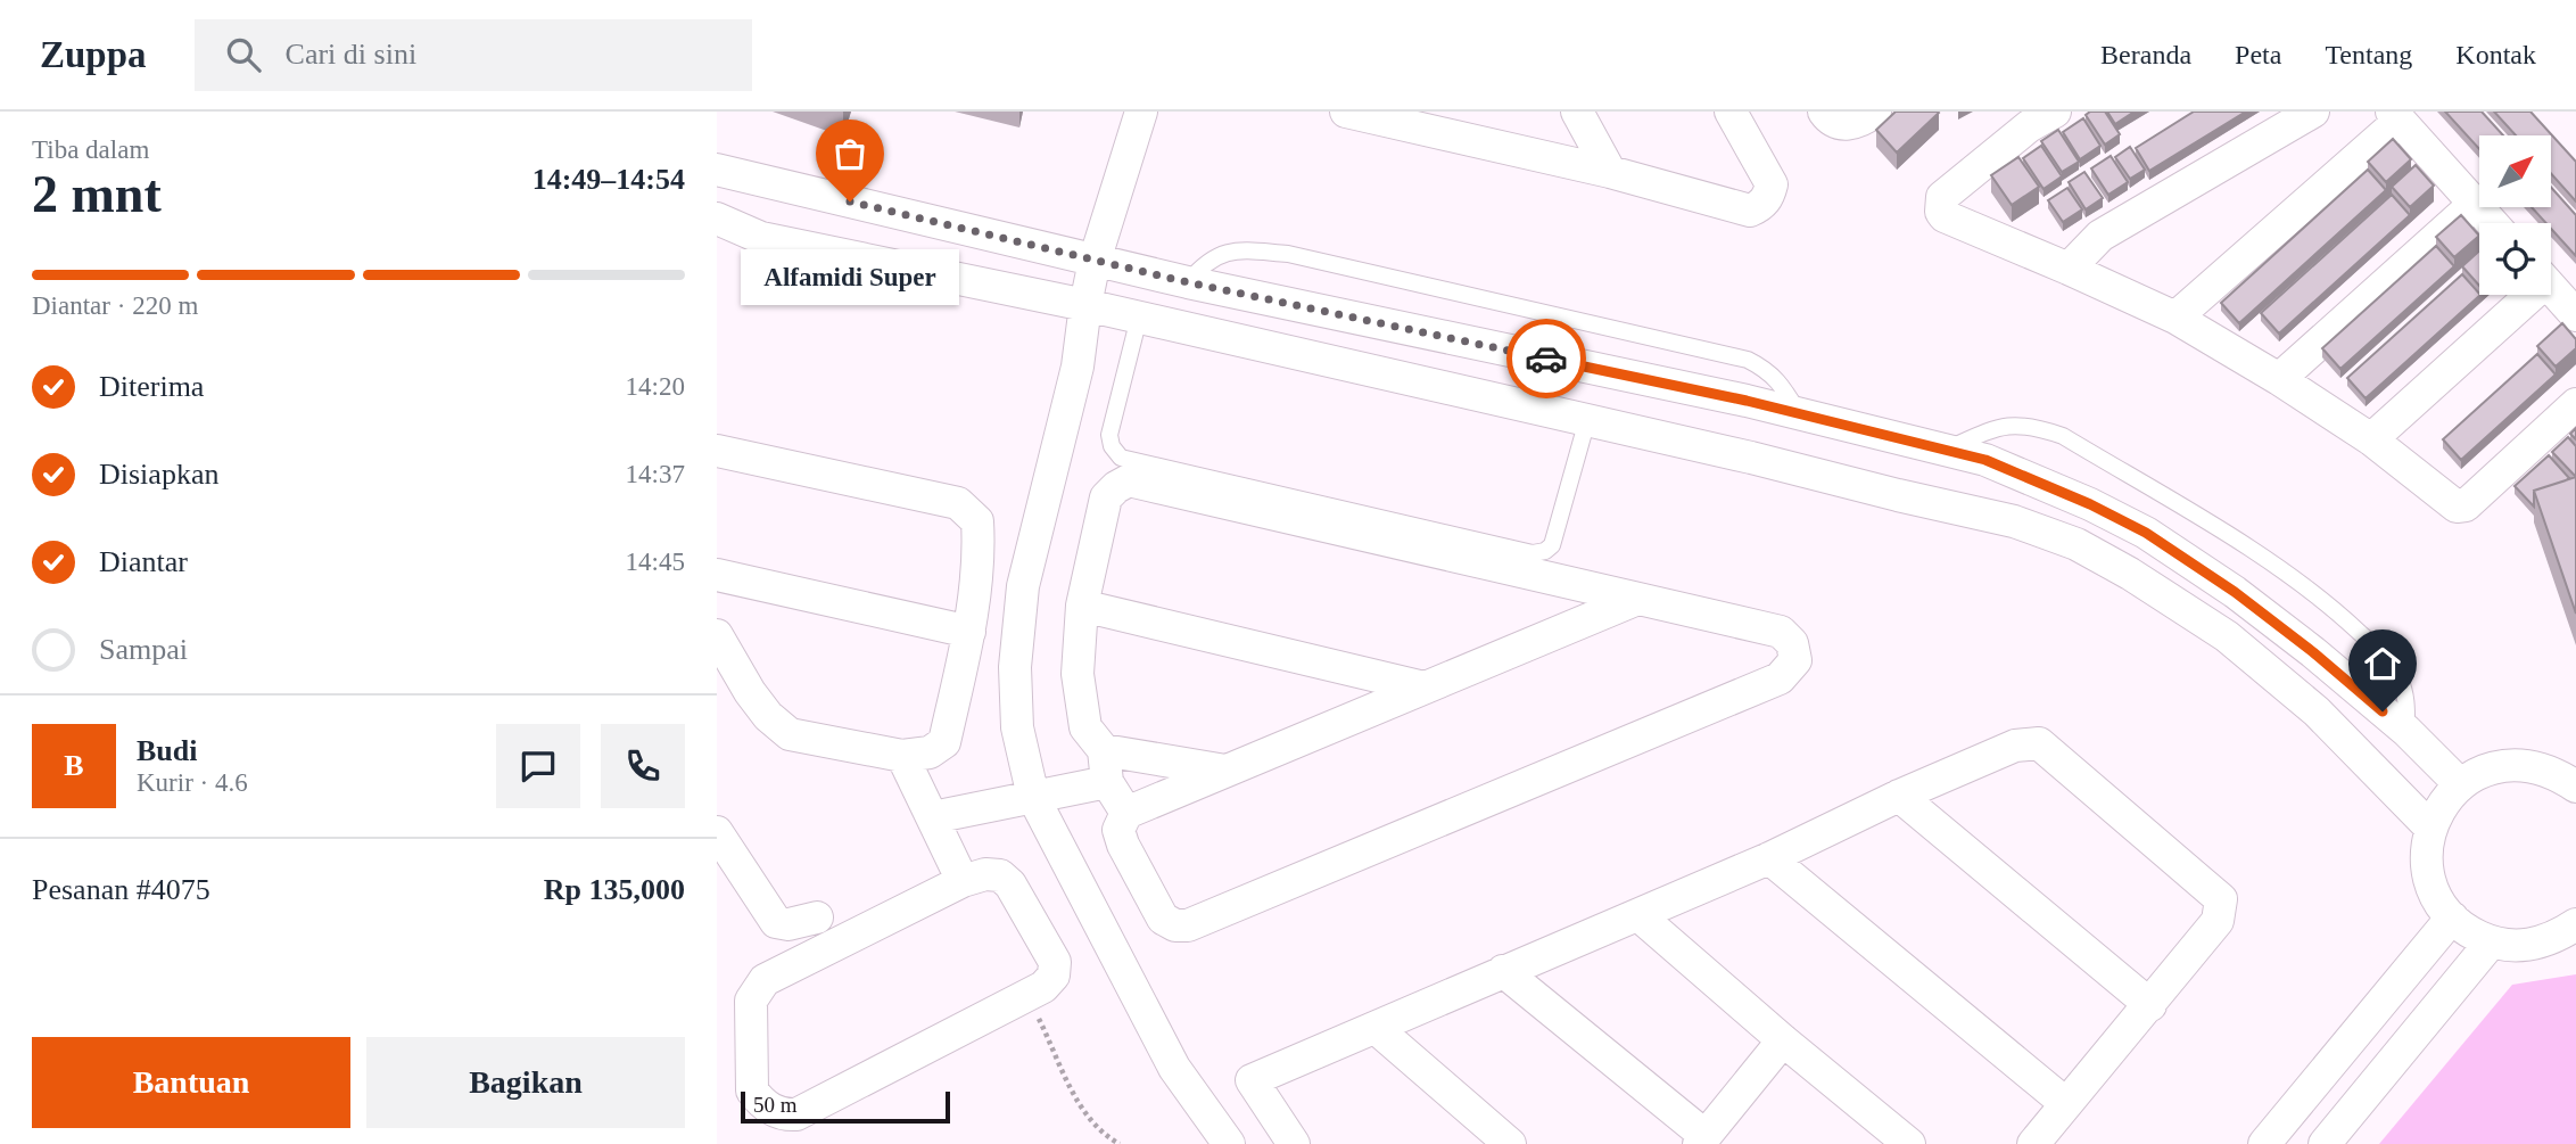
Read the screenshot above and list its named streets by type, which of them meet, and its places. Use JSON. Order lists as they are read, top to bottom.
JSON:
{
  "places": ["Alfamidi Super"],
  "scale_bar": "50 m",
  "north": "top right",
  "page": {
    "header": "Zuppa",
    "search": "Cari di sini",
    "nav": [
      "Beranda",
      "Peta",
      "Tentang",
      "Kontak"
    ],
    "heading": ["2 mnt", "Tiba dalam", "14:49–14:54"],
    "panel": [
      "Budi",
      "Kurir · 4.6",
      "Pesanan #4075",
      "Rp 135,000"
    ],
    "bar": "Diantar · 220 m",
    "bubble": "Alfamidi Super",
    "list": [
      ["Diterima", "14:20"],
      ["Disiapkan", "14:37"],
      ["Diantar", "14:45"],
      "Sampai"
    ],
    "round": "B",
    "buttons": ["Bantuan", "Bagikan"],
    "scale": "50 m"
  }
}
